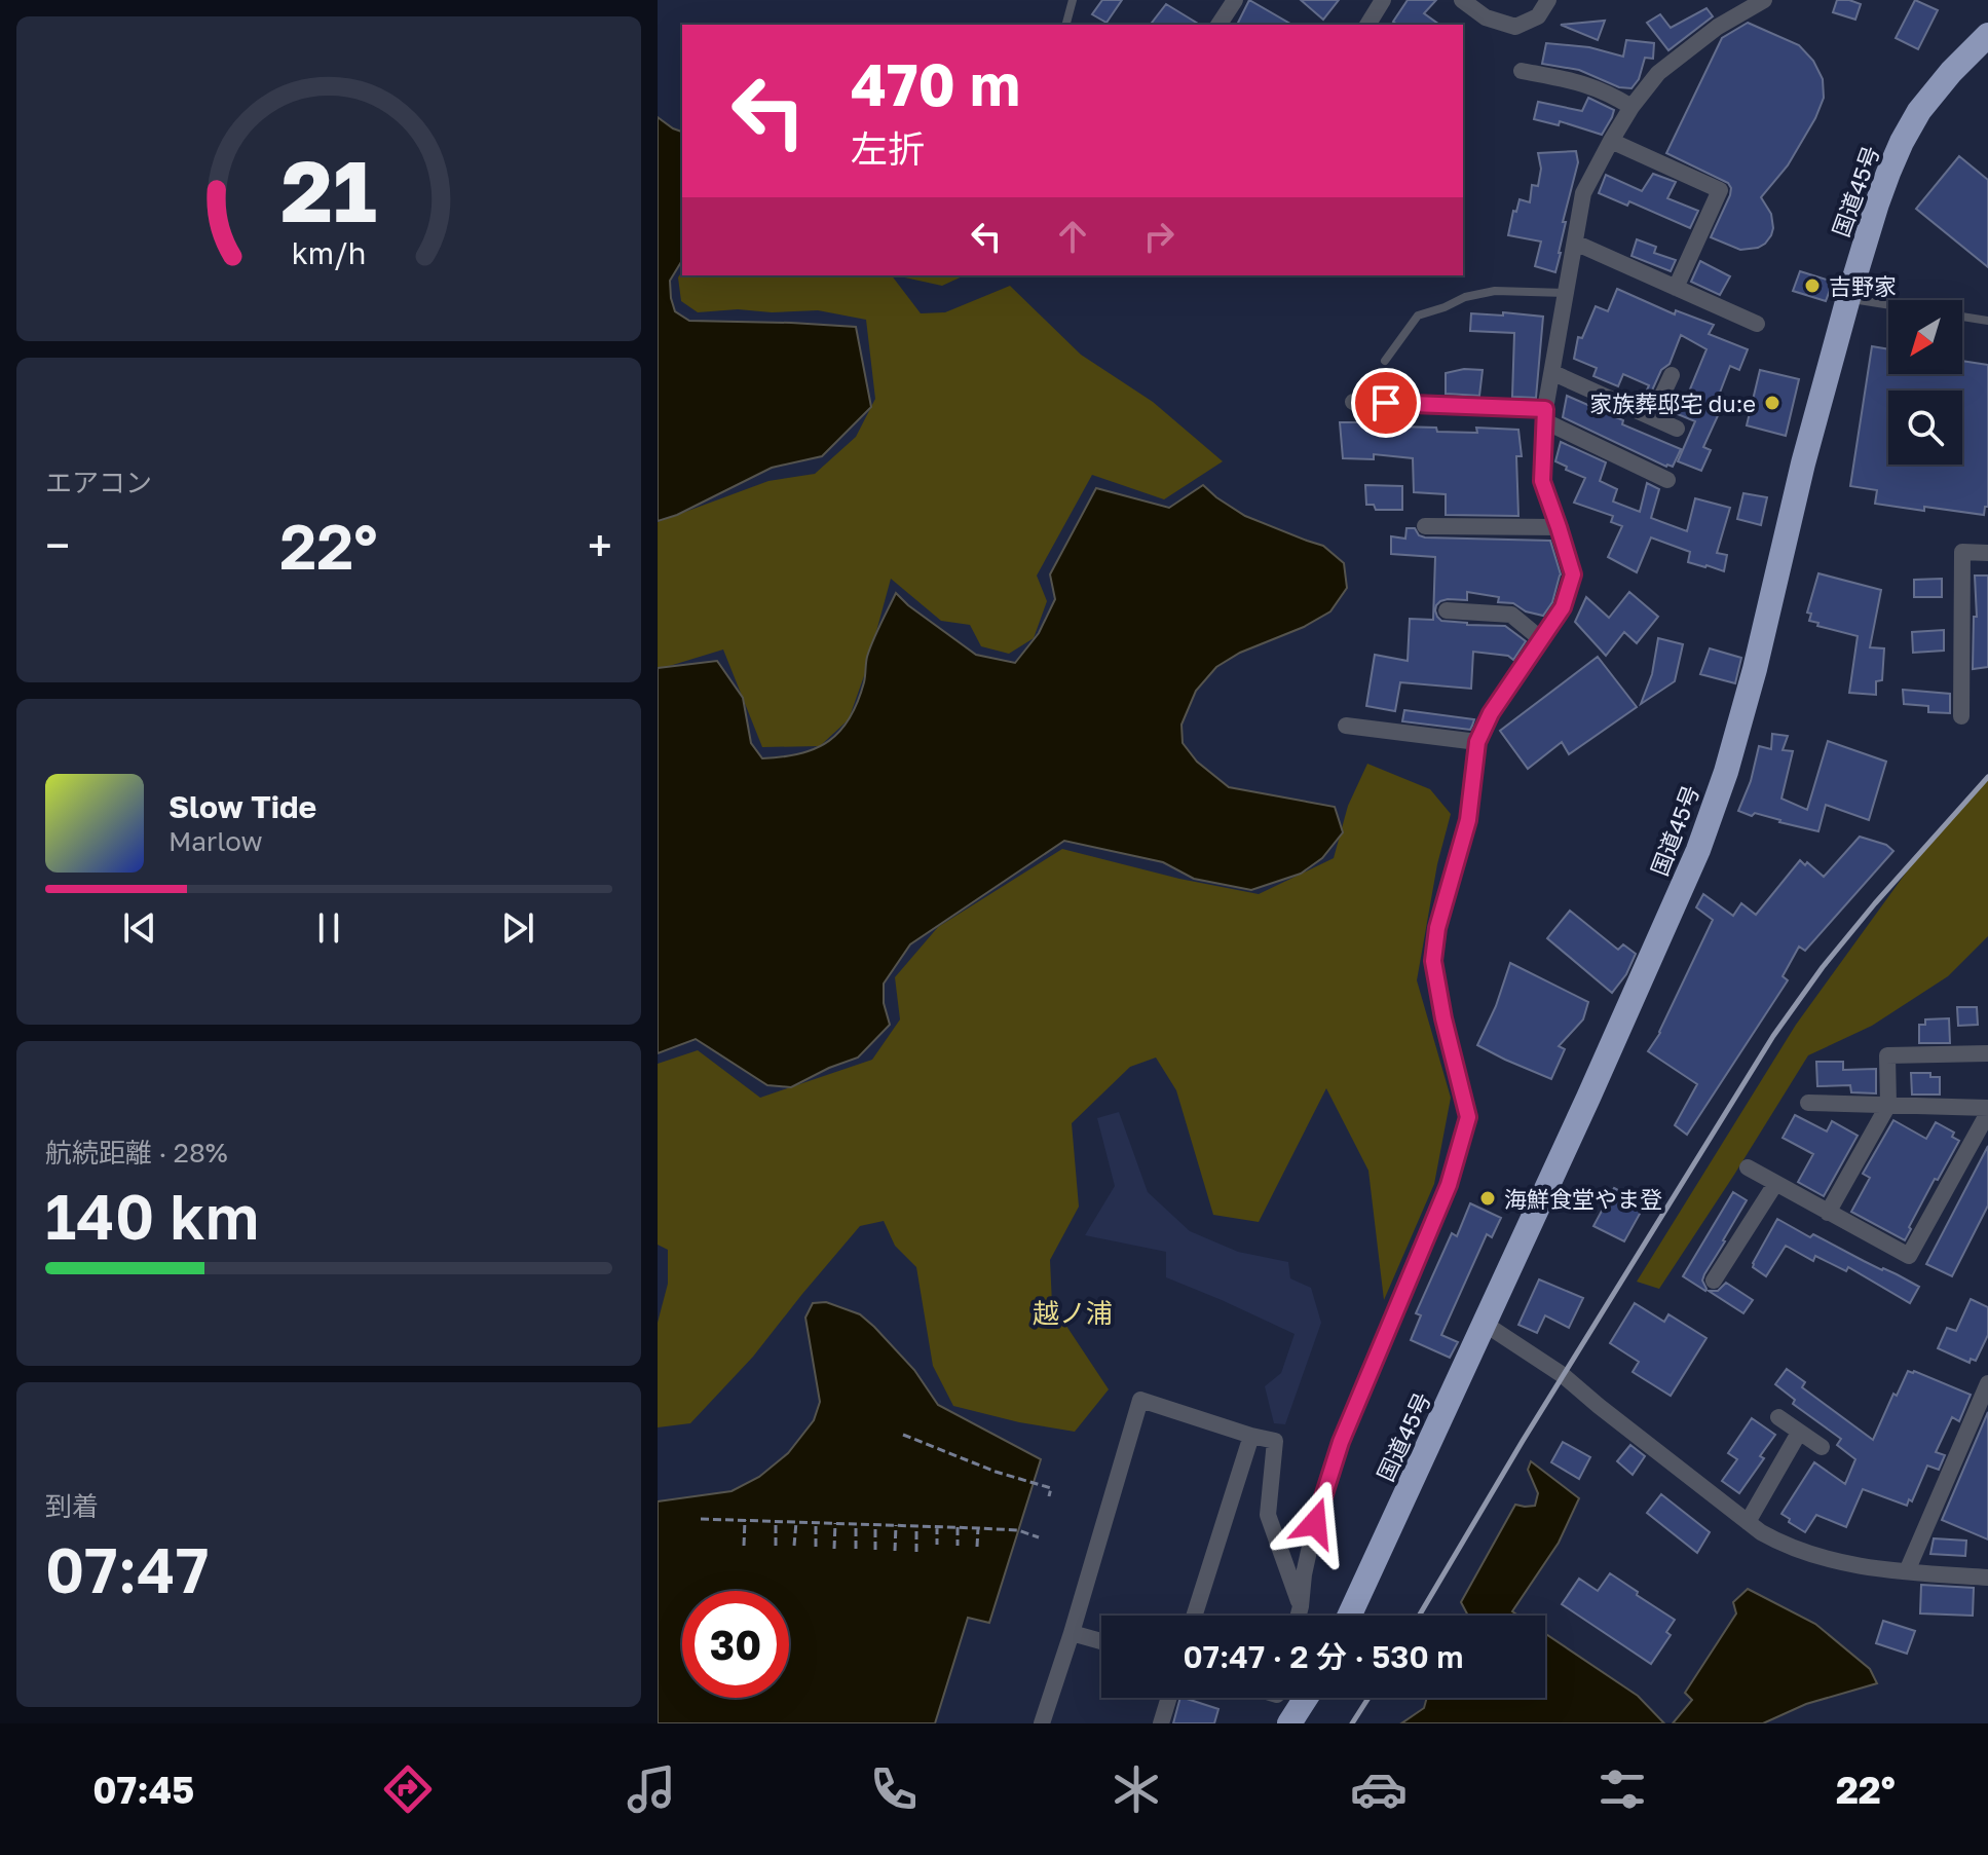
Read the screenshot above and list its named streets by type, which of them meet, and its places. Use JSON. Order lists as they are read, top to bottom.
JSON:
{
  "streets": {
    "highway": ["国道45号"]
  },
  "districts": ["越ノ浦"],
  "places": ["吉野家", "家族葬邸宅 du:e", "海鮮食堂やま登"],
  "north": "bottom left",
  "page": {
    "turn": ["470 m", "左折"],
    "tile": [
      "エアコン",
      ["航続距離 · 28%", "140 km"],
      ["到着", "07:47"]
    ],
    "heat": ["−", "22°", "+"],
    "song": ["Slow Tide", "Marlow"],
    "limit": "30",
    "trip": "07:47 · 2 分 · 530 m",
    "tabs": ["07:45", "22°"],
    "gauge": ["21", "km/h"]
  }
}
